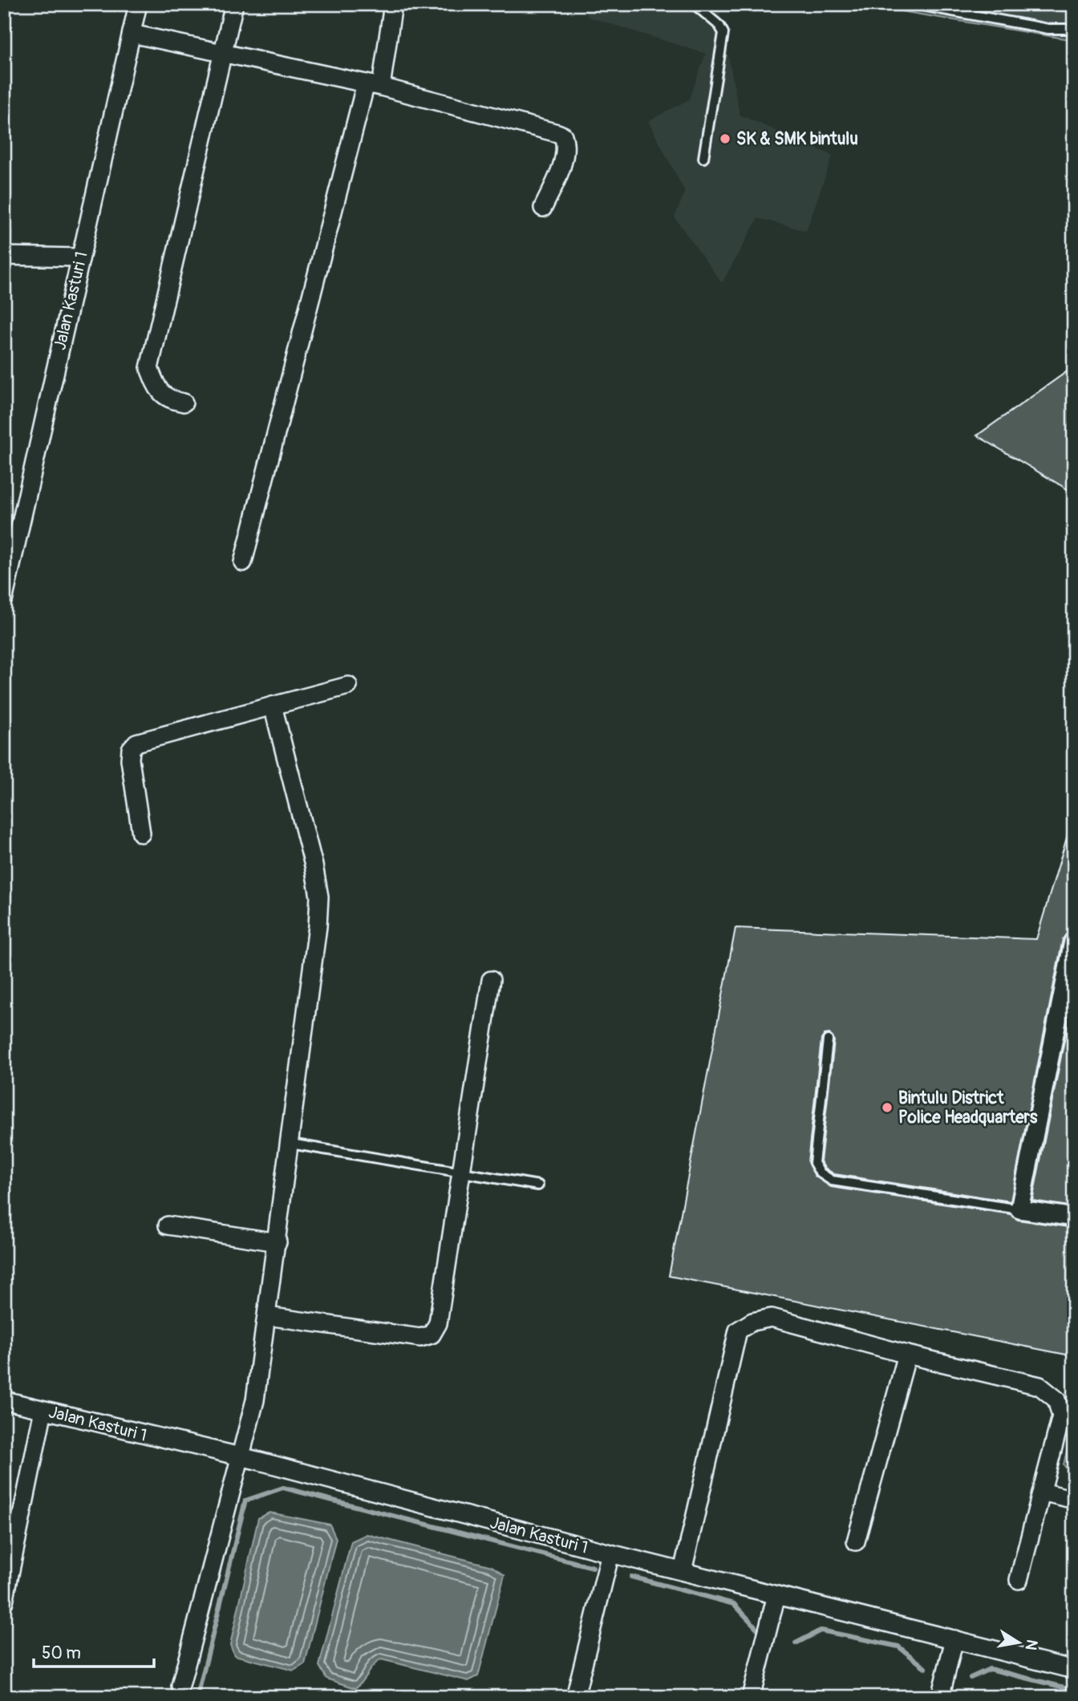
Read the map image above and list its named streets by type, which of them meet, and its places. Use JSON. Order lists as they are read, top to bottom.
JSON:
{
  "streets": {
    "street": ["Jalan Kasturi 1"]
  },
  "places": ["SK & SMK bintulu", "Bintulu District Police Headquarters"],
  "scale_bar": "50 m",
  "north": "right"
}
